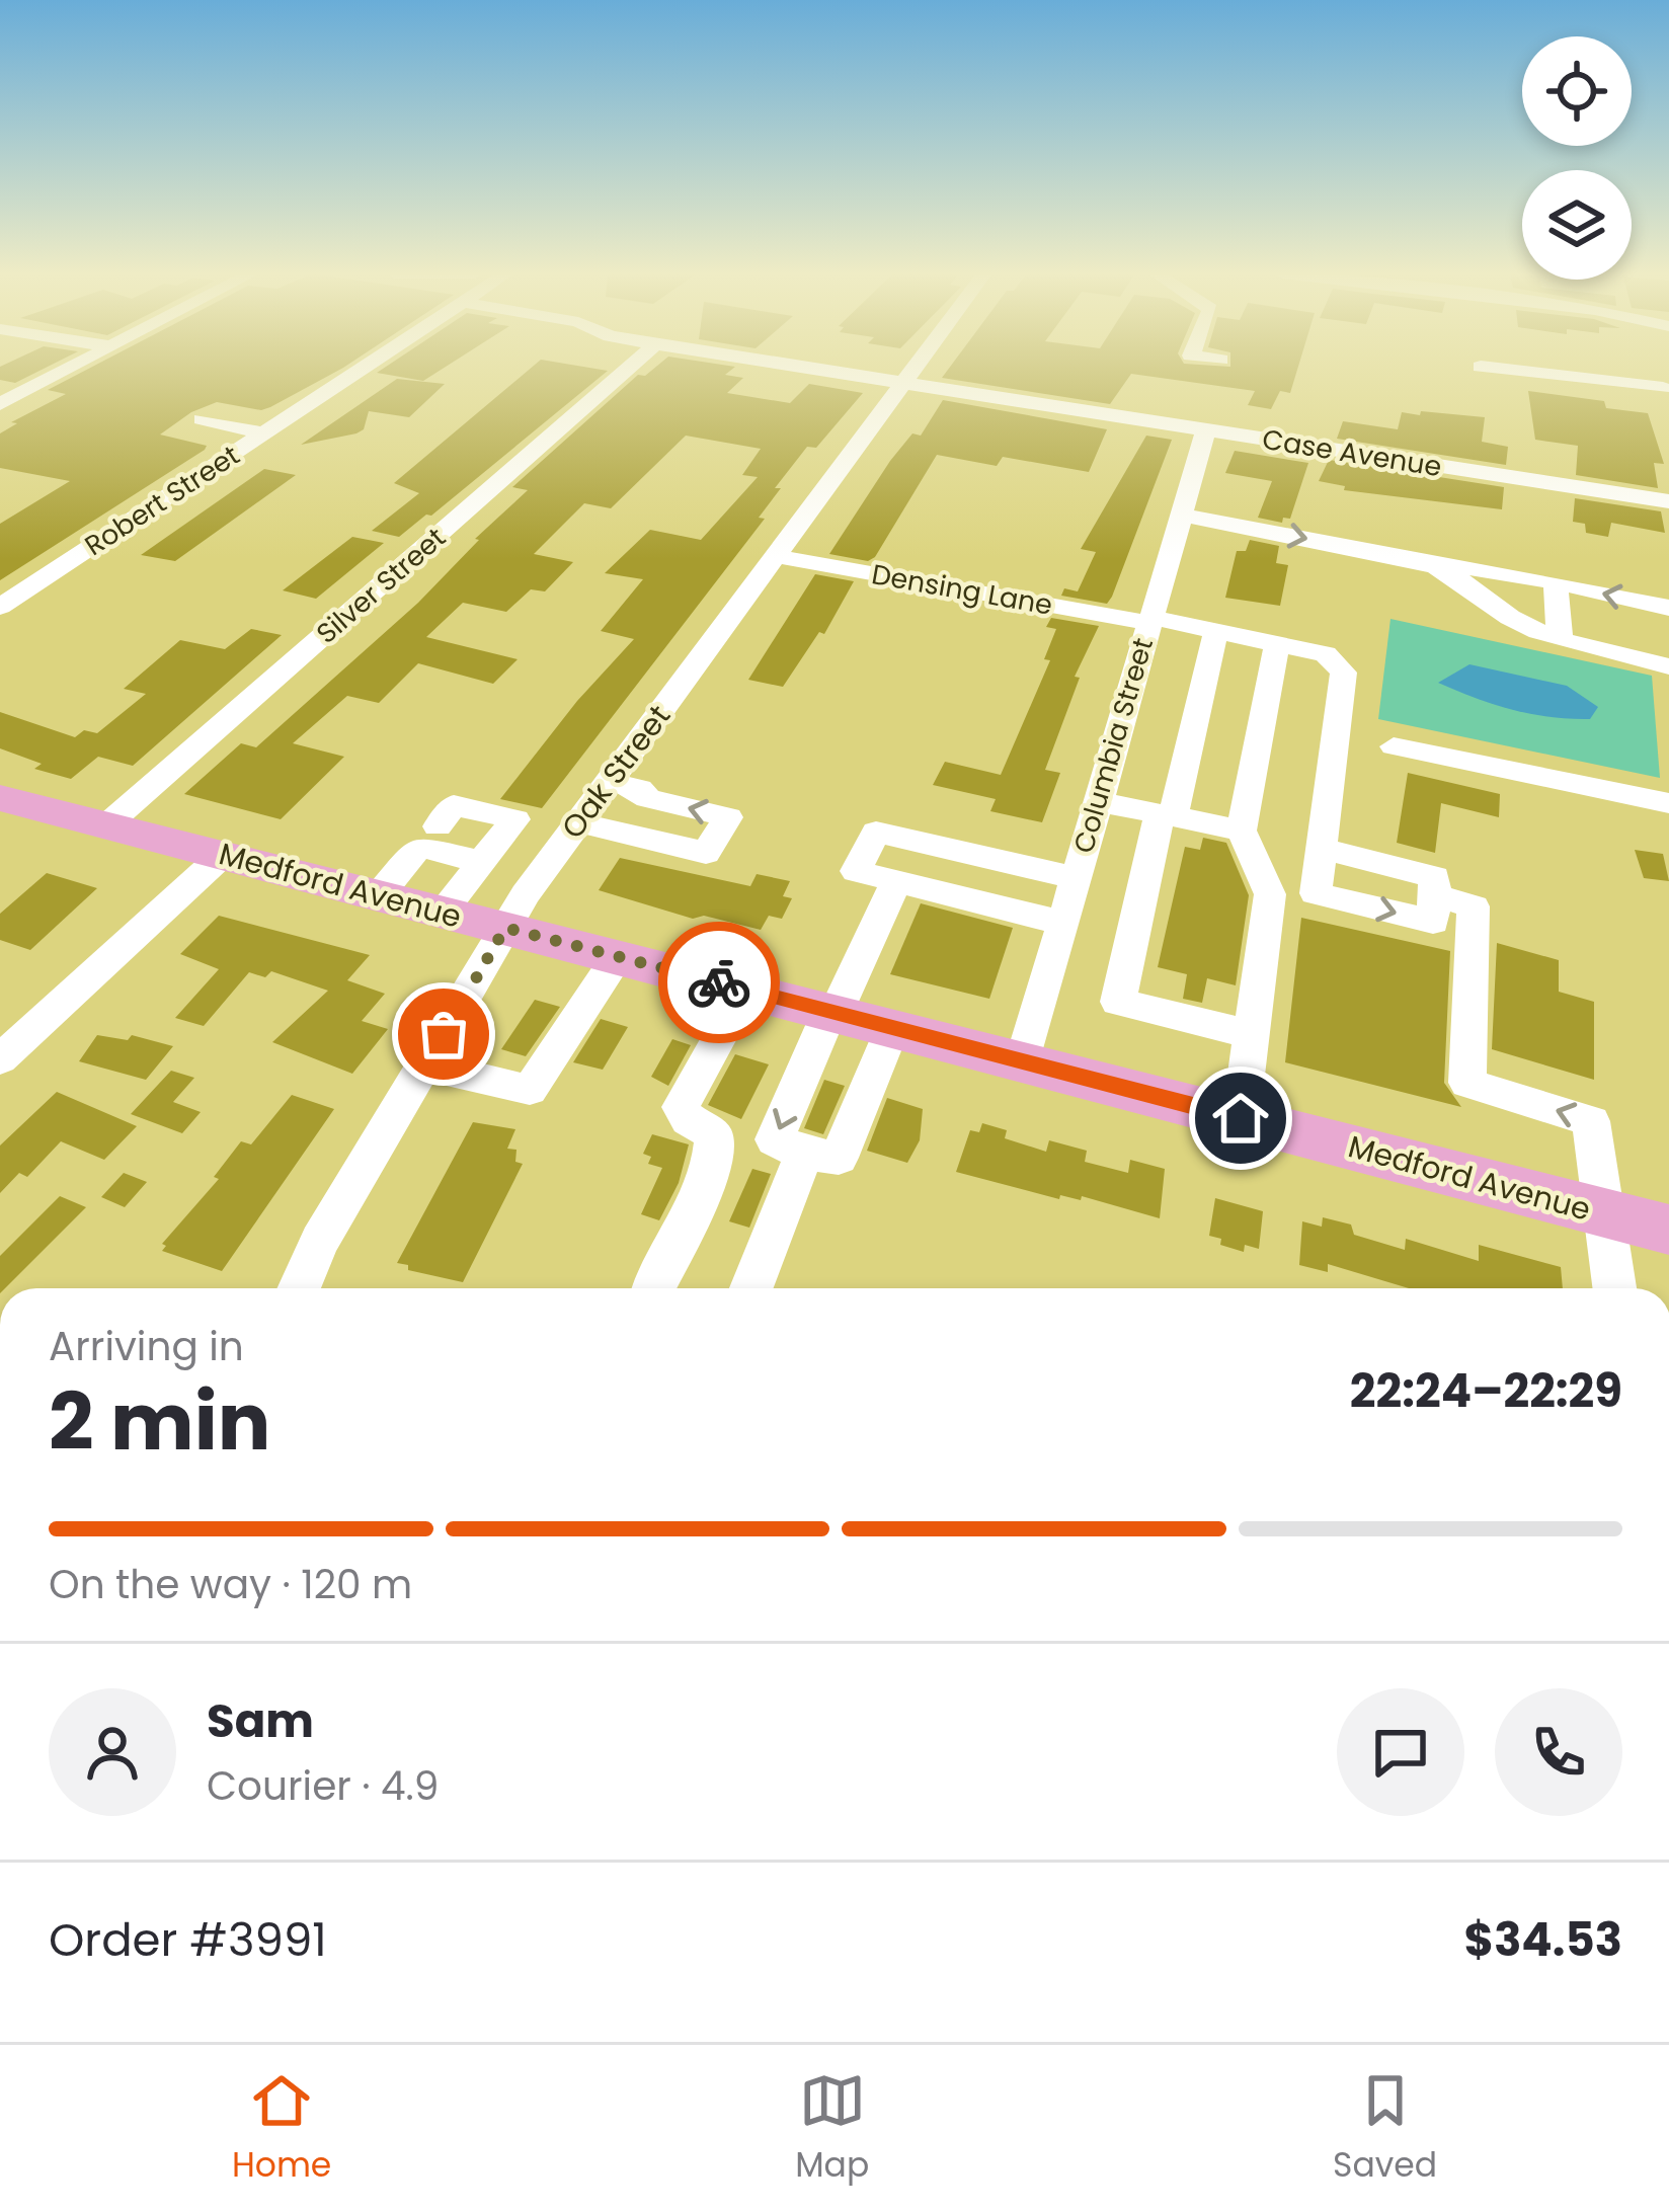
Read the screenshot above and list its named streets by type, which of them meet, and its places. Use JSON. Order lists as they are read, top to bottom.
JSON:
{
  "streets": {
    "main road": ["Medford Avenue"],
    "street": [
      "Case Avenue",
      "Robert Street",
      "Silver Street",
      "Densing Lane",
      "Columbia Street",
      "Oak Street"
    ]
  },
  "crossings": [
    ["Case Avenue", "Columbia Street"],
    ["Case Avenue", "Oak Street"],
    ["Silver Street", "Medford Avenue"],
    ["Densing Lane", "Columbia Street"],
    ["Densing Lane", "Oak Street"],
    ["Columbia Street", "Medford Avenue"],
    ["Oak Street", "Medford Avenue"]
  ],
  "page": {
    "heading": ["2 min", "Arriving in", "22:24–22:29"],
    "panel": [
      "Sam",
      "Courier · 4.9",
      "Order #3991",
      "$34.53"
    ],
    "bar": "On the way · 120 m",
    "tabs": ["Home", "Map", "Saved"]
  }
}
